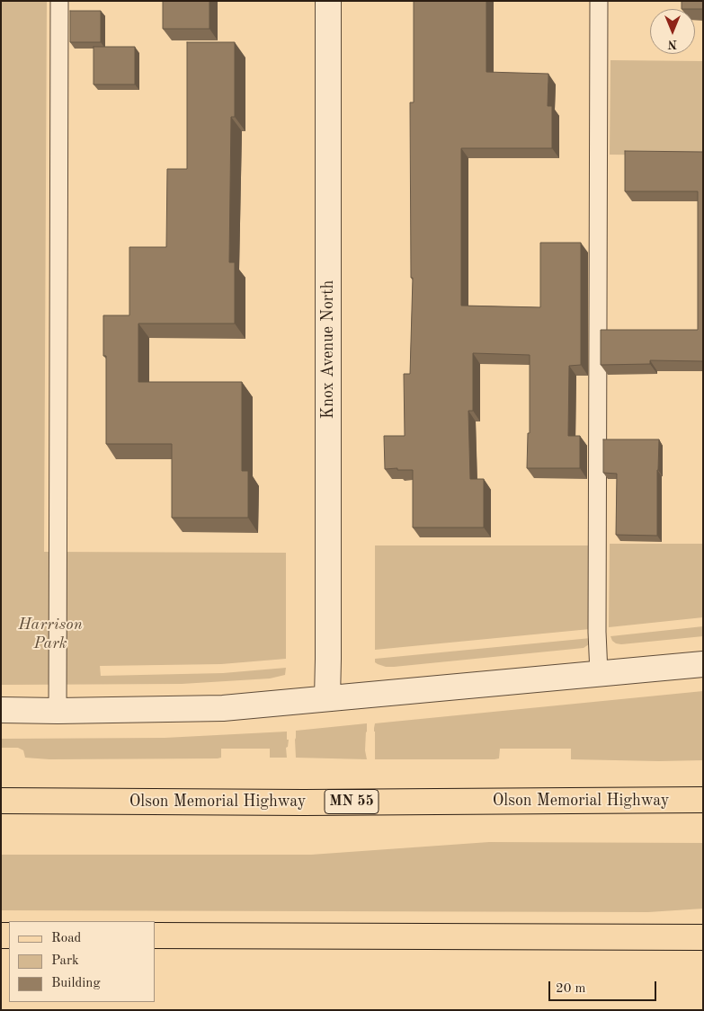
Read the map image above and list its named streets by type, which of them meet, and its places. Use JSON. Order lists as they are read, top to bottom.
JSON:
{
  "streets": {
    "main road": ["Olson Memorial Highway", "MN 55"],
    "street": ["Knox Avenue North"]
  },
  "parks": ["Harrison Park"],
  "legend": ["Road", "Park", "Building"],
  "scale_bar": "20 m",
  "north": "bottom"
}
